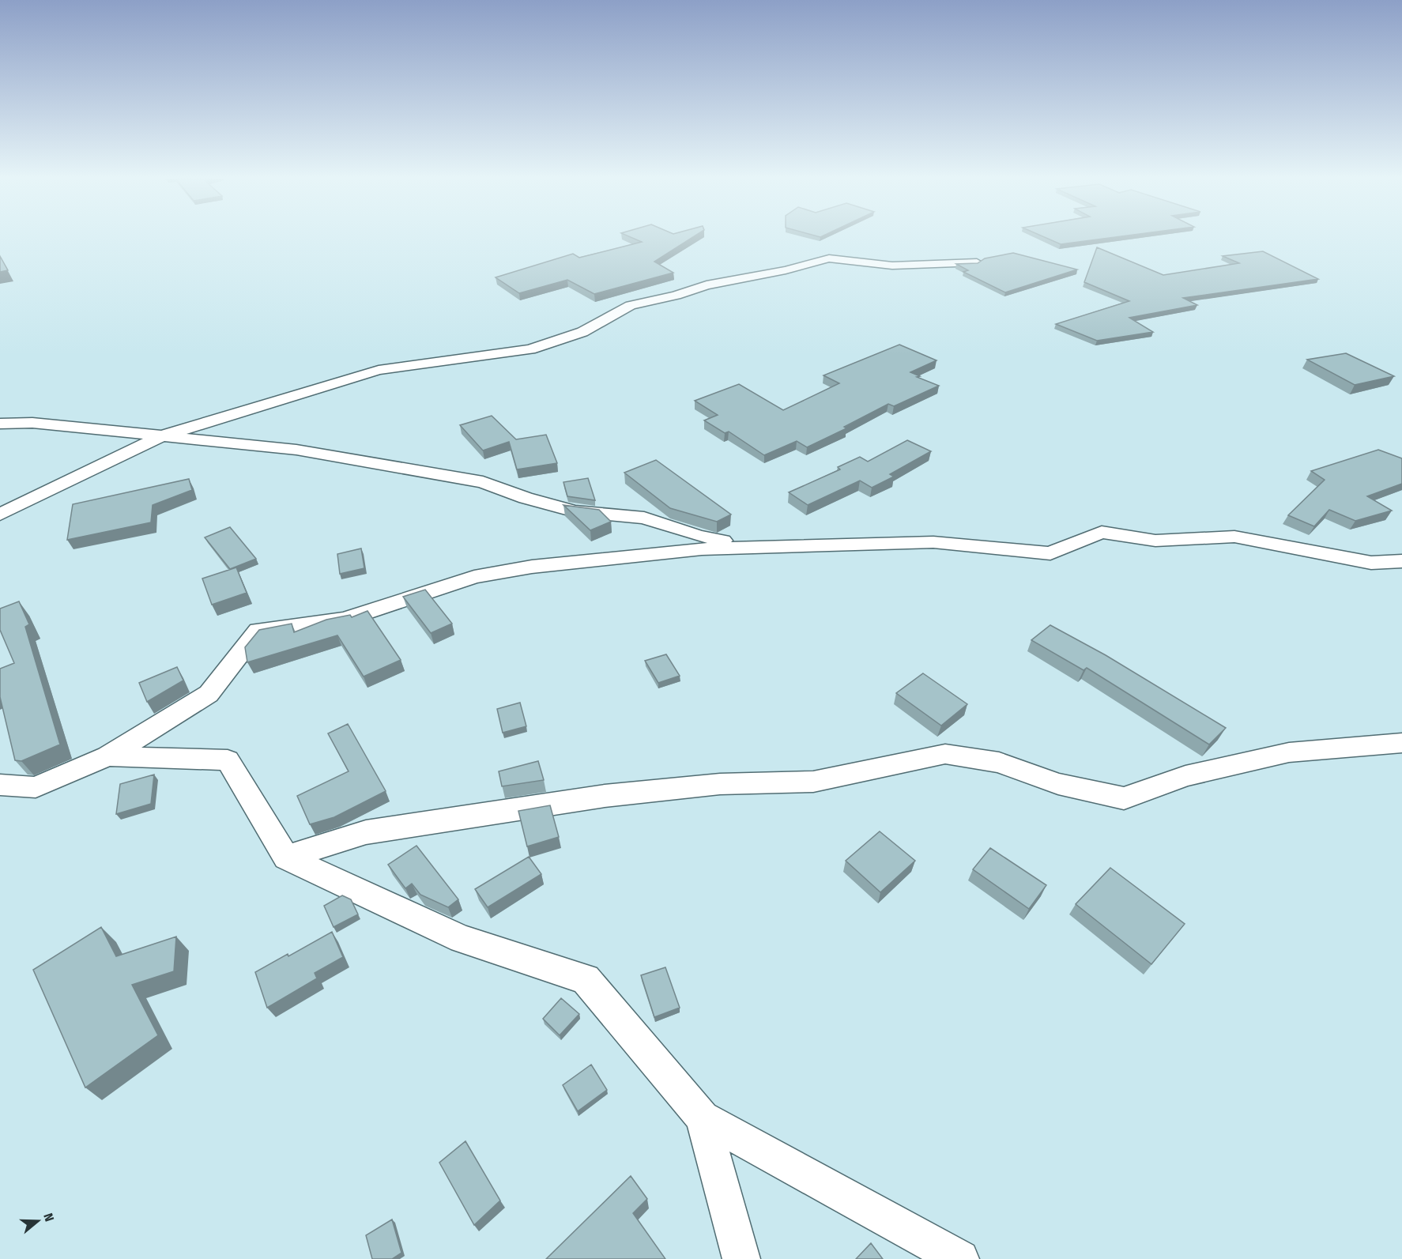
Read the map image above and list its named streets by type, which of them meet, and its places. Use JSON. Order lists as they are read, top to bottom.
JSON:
{
  "north": "right"
}
